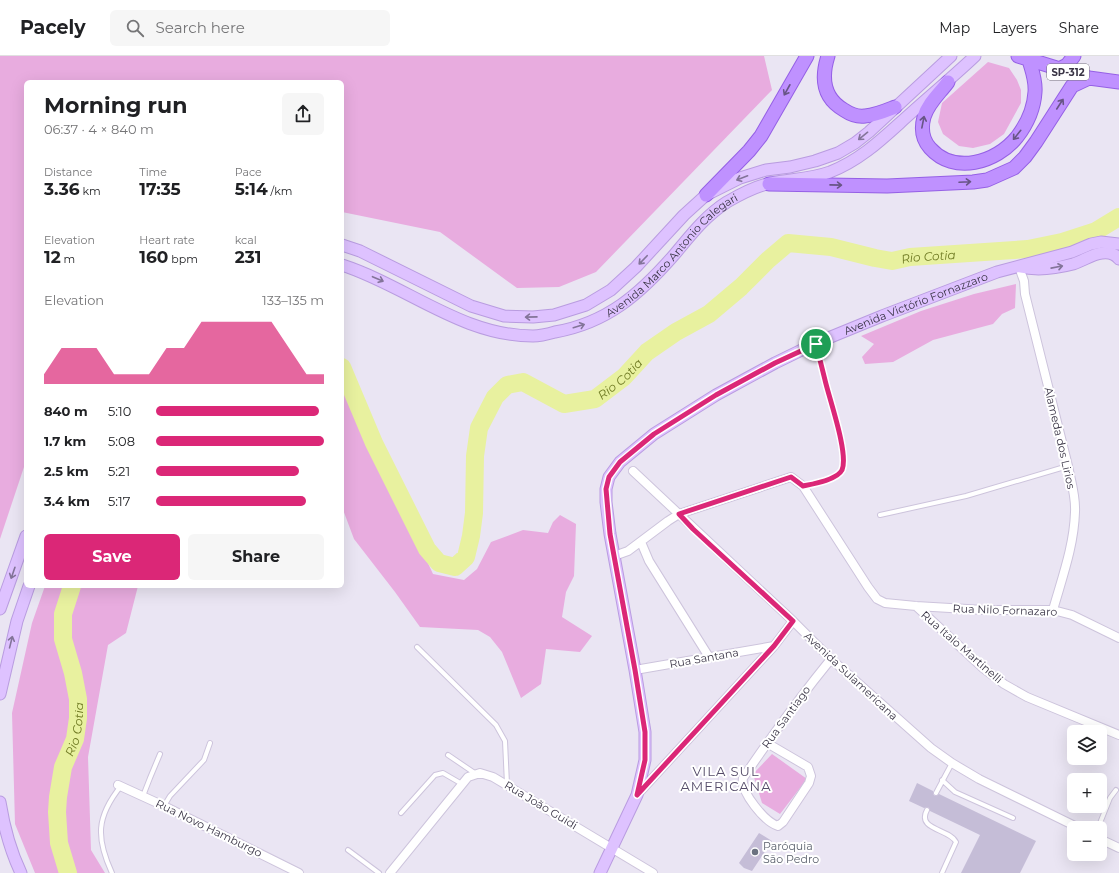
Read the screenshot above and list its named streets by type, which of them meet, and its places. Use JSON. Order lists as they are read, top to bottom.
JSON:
{
  "streets": {
    "main road": ["SP-312", "Avenida Marco Antonio Calegari", "Avenida Victório Fornazzaro"],
    "street": [
      "Alameda dos Lirios",
      "Rua Nilo Fornazaro",
      "Rua Italo Martinelli",
      "Rua Santana",
      "Avenida Sulamericana",
      "Rua Santiago",
      "Rua João Guidi",
      "Rua Novo Hamburgo"
    ]
  },
  "crossings": [
    ["Avenida Victório Fornazzaro", "Alameda dos Lirios"],
    ["Avenida Victório Fornazzaro", "Rua Santana"],
    ["Avenida Victório Fornazzaro", "Rua João Guidi"],
    ["Alameda dos Lirios", "Rua Nilo Fornazaro"],
    ["Rua Nilo Fornazaro", "Rua Italo Martinelli"],
    ["Avenida Sulamericana", "Rua Santiago"]
  ],
  "districts": ["VILA SUL AMERICANA"],
  "water": ["Rio Cotia"],
  "places": ["Paróquia São Pedro"],
  "page": {
    "header": "Pacely",
    "search": "Search here",
    "nav": ["Map", "Layers", "Share"],
    "heading": ["Morning run", "06:37 · 4 × 840 m"],
    "stats": [
      ["Distance", "3.36 km"],
      ["Time", "17:35"],
      ["Pace", "5:14 /km"],
      ["Elevation", "12 m"],
      ["Heart rate", "160 bpm"],
      ["kcal", "231"]
    ],
    "chart": ["Elevation", "133–135 m"],
    "list": [
      {
        "name": "840 m",
        "note": "5:10"
      },
      {
        "name": "1.7 km",
        "note": "5:08"
      },
      {
        "name": "2.5 km",
        "note": "5:21"
      },
      {
        "name": "3.4 km",
        "note": "5:17"
      }
    ],
    "buttons": ["Save", "Share"],
    "map_buttons": ["+", "−"]
  }
}
